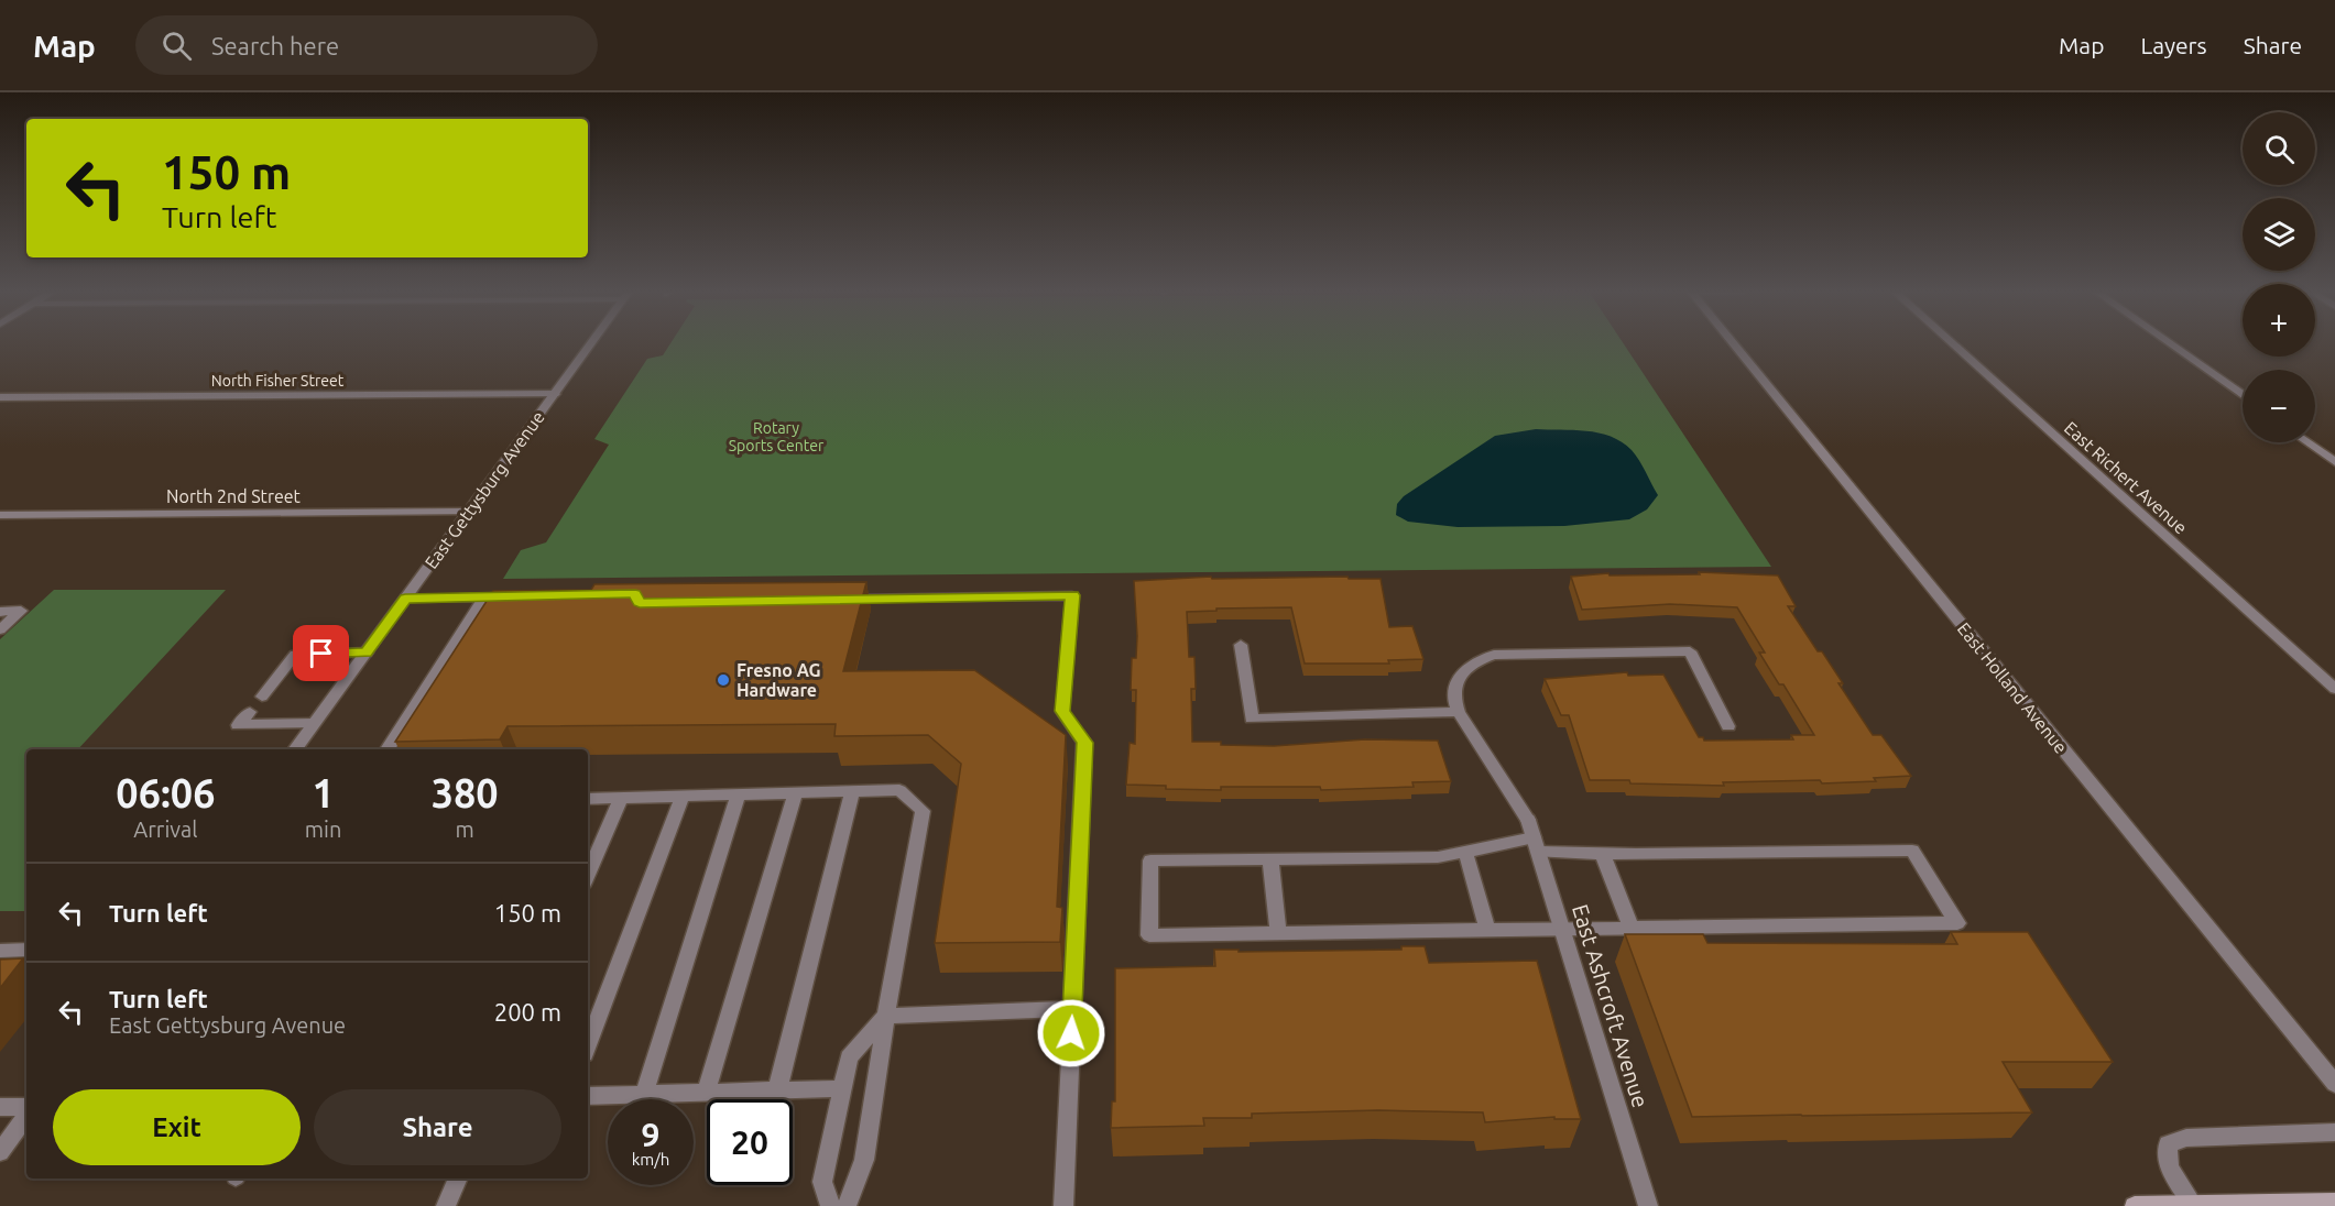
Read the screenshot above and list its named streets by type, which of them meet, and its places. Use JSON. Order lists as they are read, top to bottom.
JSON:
{
  "streets": {
    "street": [
      "North Fisher Street",
      "East Richert Avenue",
      "East Gettysburg Avenue",
      "North 2nd Street",
      "East Holland Avenue",
      "East Ashcroft Avenue"
    ]
  },
  "crossings": [
    ["North Fisher Street", "East Gettysburg Avenue"],
    ["East Gettysburg Avenue", "North 2nd Street"]
  ],
  "parks": ["Rotary Sports Center"],
  "places": ["Fresno AG Hardware"],
  "page": {
    "header": "Map",
    "search": "Search here",
    "nav": ["Map", "Layers", "Share"],
    "map_buttons": ["+", "−"],
    "turn": ["150 m", "Turn left"],
    "eta": [
      "06:06",
      "Arrival",
      "1",
      "min",
      "380",
      "m"
    ],
    "list": [
      {
        "name": "Turn left",
        "value": "150 m"
      },
      {
        "name": "Turn left",
        "note": "East Gettysburg Avenue",
        "value": "200 m"
      }
    ],
    "buttons": ["Exit", "Share"],
    "speed": "9 km/h",
    "limit": "20"
  }
}
